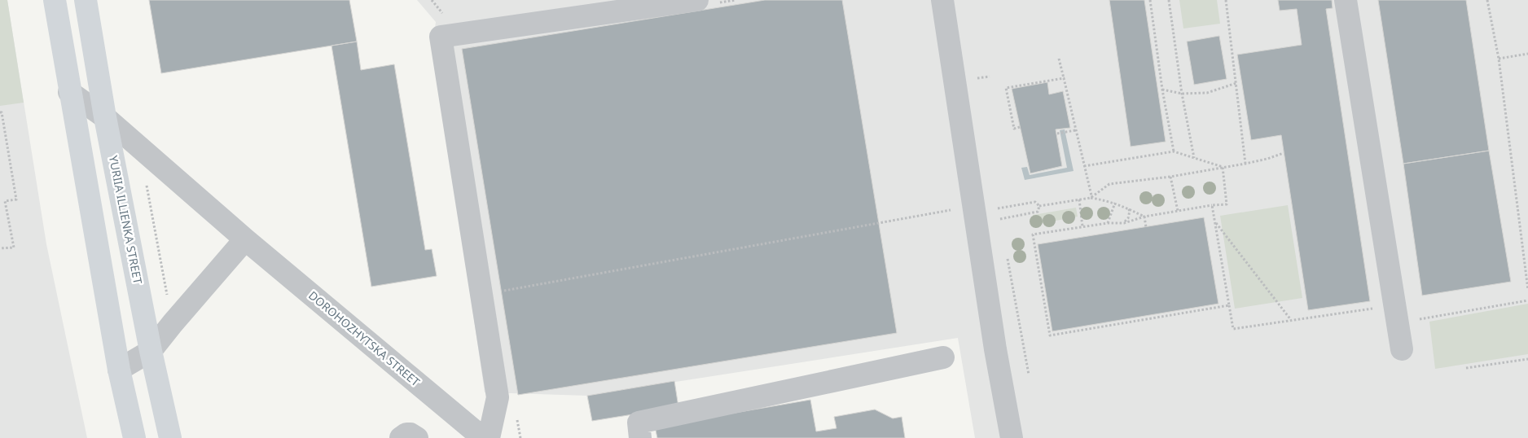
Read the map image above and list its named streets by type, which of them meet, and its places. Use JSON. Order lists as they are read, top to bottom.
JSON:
{
  "streets": {
    "main road": ["YURIIA ILLIENKA STREET"],
    "street": ["DOROHOZHYTSKA STREET"]
  },
  "crossings": [
    ["YURIIA ILLIENKA STREET", "DOROHOZHYTSKA STREET"]
  ]
}
